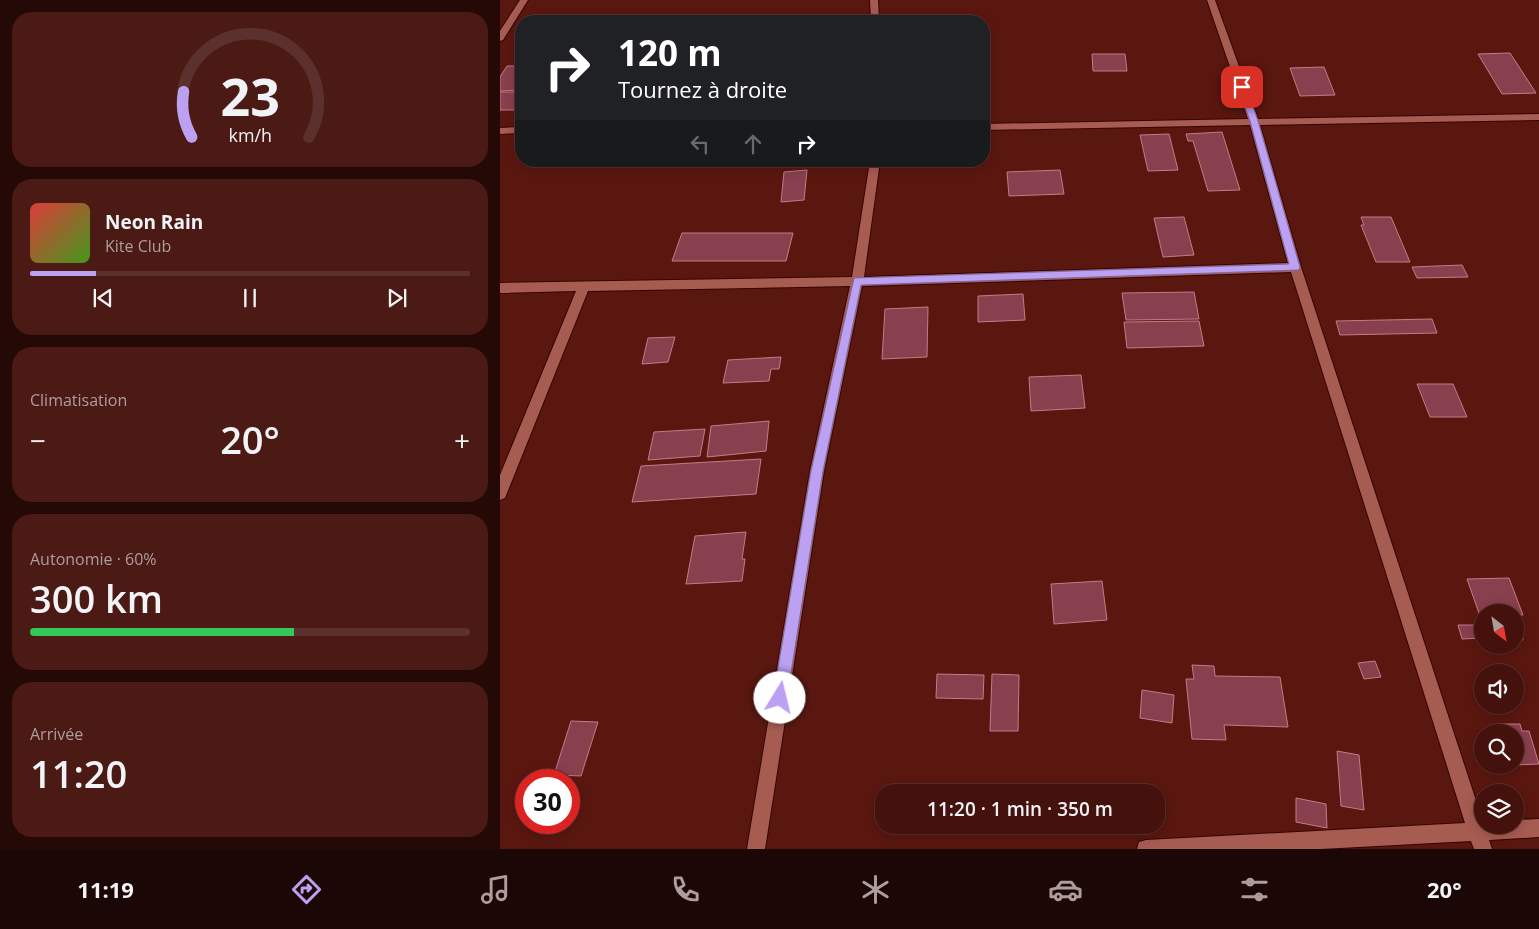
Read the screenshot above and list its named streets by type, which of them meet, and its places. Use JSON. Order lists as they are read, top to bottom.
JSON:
{
  "north": "bottom right",
  "page": {
    "turn": ["120 m", "Tournez à droite"],
    "song": ["Neon Rain", "Kite Club"],
    "tile": [
      "Climatisation",
      ["Autonomie · 60%", "300 km"],
      ["Arrivée", "11:20"]
    ],
    "heat": ["−", "20°", "+"],
    "limit": "30",
    "trip": "11:20 · 1 min · 350 m",
    "tabs": ["11:19", "20°"],
    "gauge": ["23", "km/h"]
  }
}
